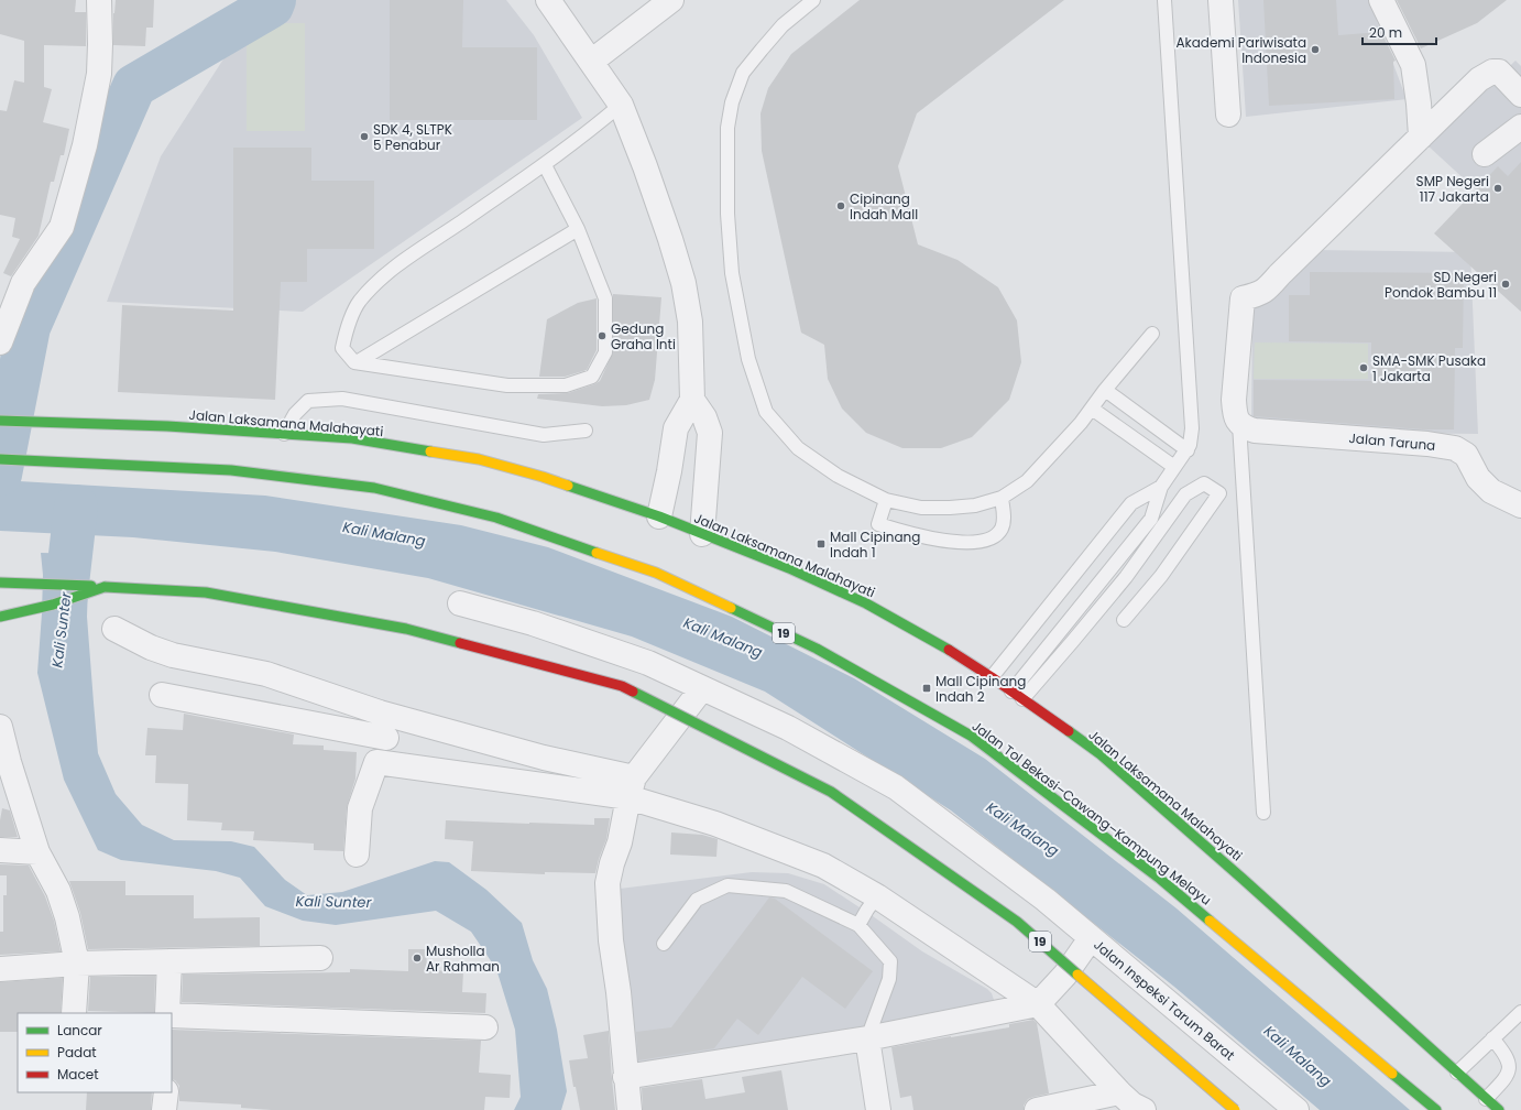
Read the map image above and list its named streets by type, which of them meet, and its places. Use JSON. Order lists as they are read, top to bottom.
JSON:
{
  "streets": {
    "main road": ["Jalan Laksamana Malahayati", "19", "Jalan Tol Bekasi–Cawang–Kampung Melayu"],
    "street": ["Jalan Taruna", "Jalan Inspeksi Tarum Barat"]
  },
  "water": ["Kali Malang", "Kali Sunter"],
  "places": {
    "other": [
      "Akademi Pariwisata Indonesia",
      "SDK 4, SLTPK 5 Penabur",
      "SMP Negeri 117 Jakarta",
      "Cipinang Indah Mall",
      "SD Negeri Pondok Bambu 11",
      "Gedung Graha Inti",
      "SMA-SMK Pusaka 1 Jakarta",
      "Musholla Ar Rahman"
    ],
    "transit": ["Mall Cipinang Indah 1", "Mall Cipinang Indah 2"]
  },
  "legend": ["Lancar", "Padat", "Macet"],
  "scale_bar": "20 m"
}
